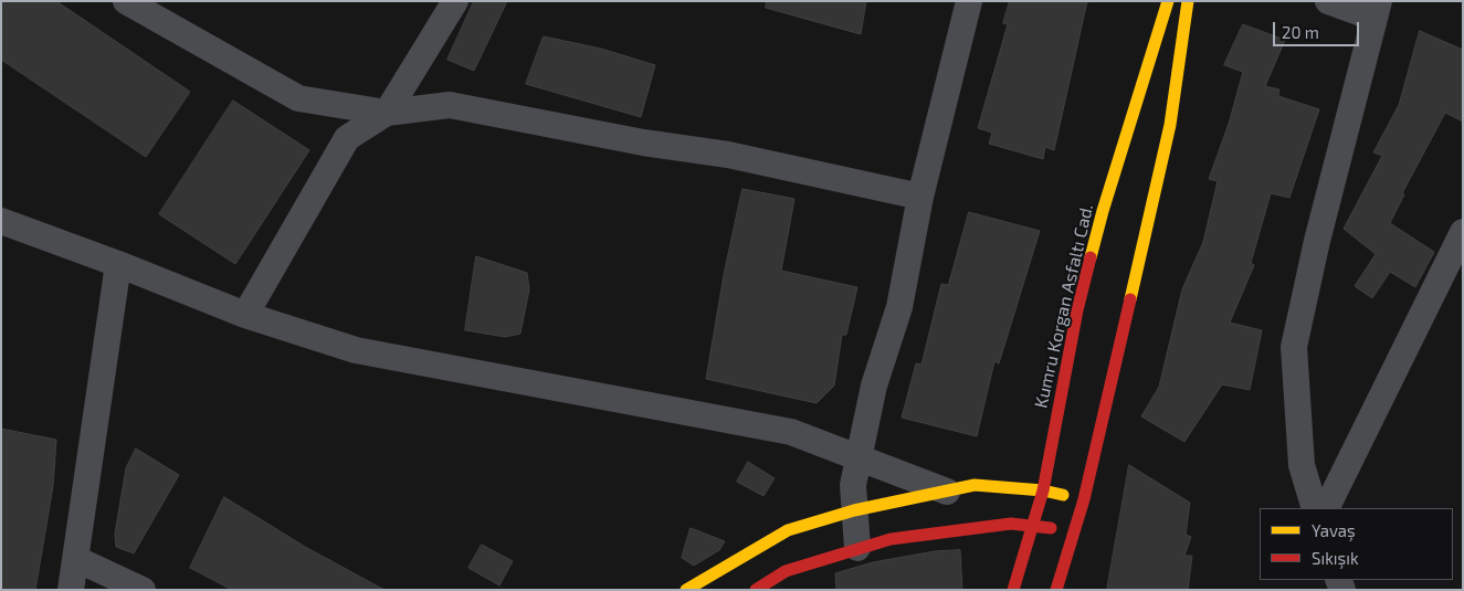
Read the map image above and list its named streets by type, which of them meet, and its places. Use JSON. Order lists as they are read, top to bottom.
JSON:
{
  "streets": {
    "main road": ["Kumru Korgan Asfaltı Cad."]
  },
  "legend": ["Yavaş", "Sıkışık"],
  "scale_bar": "20 m"
}
